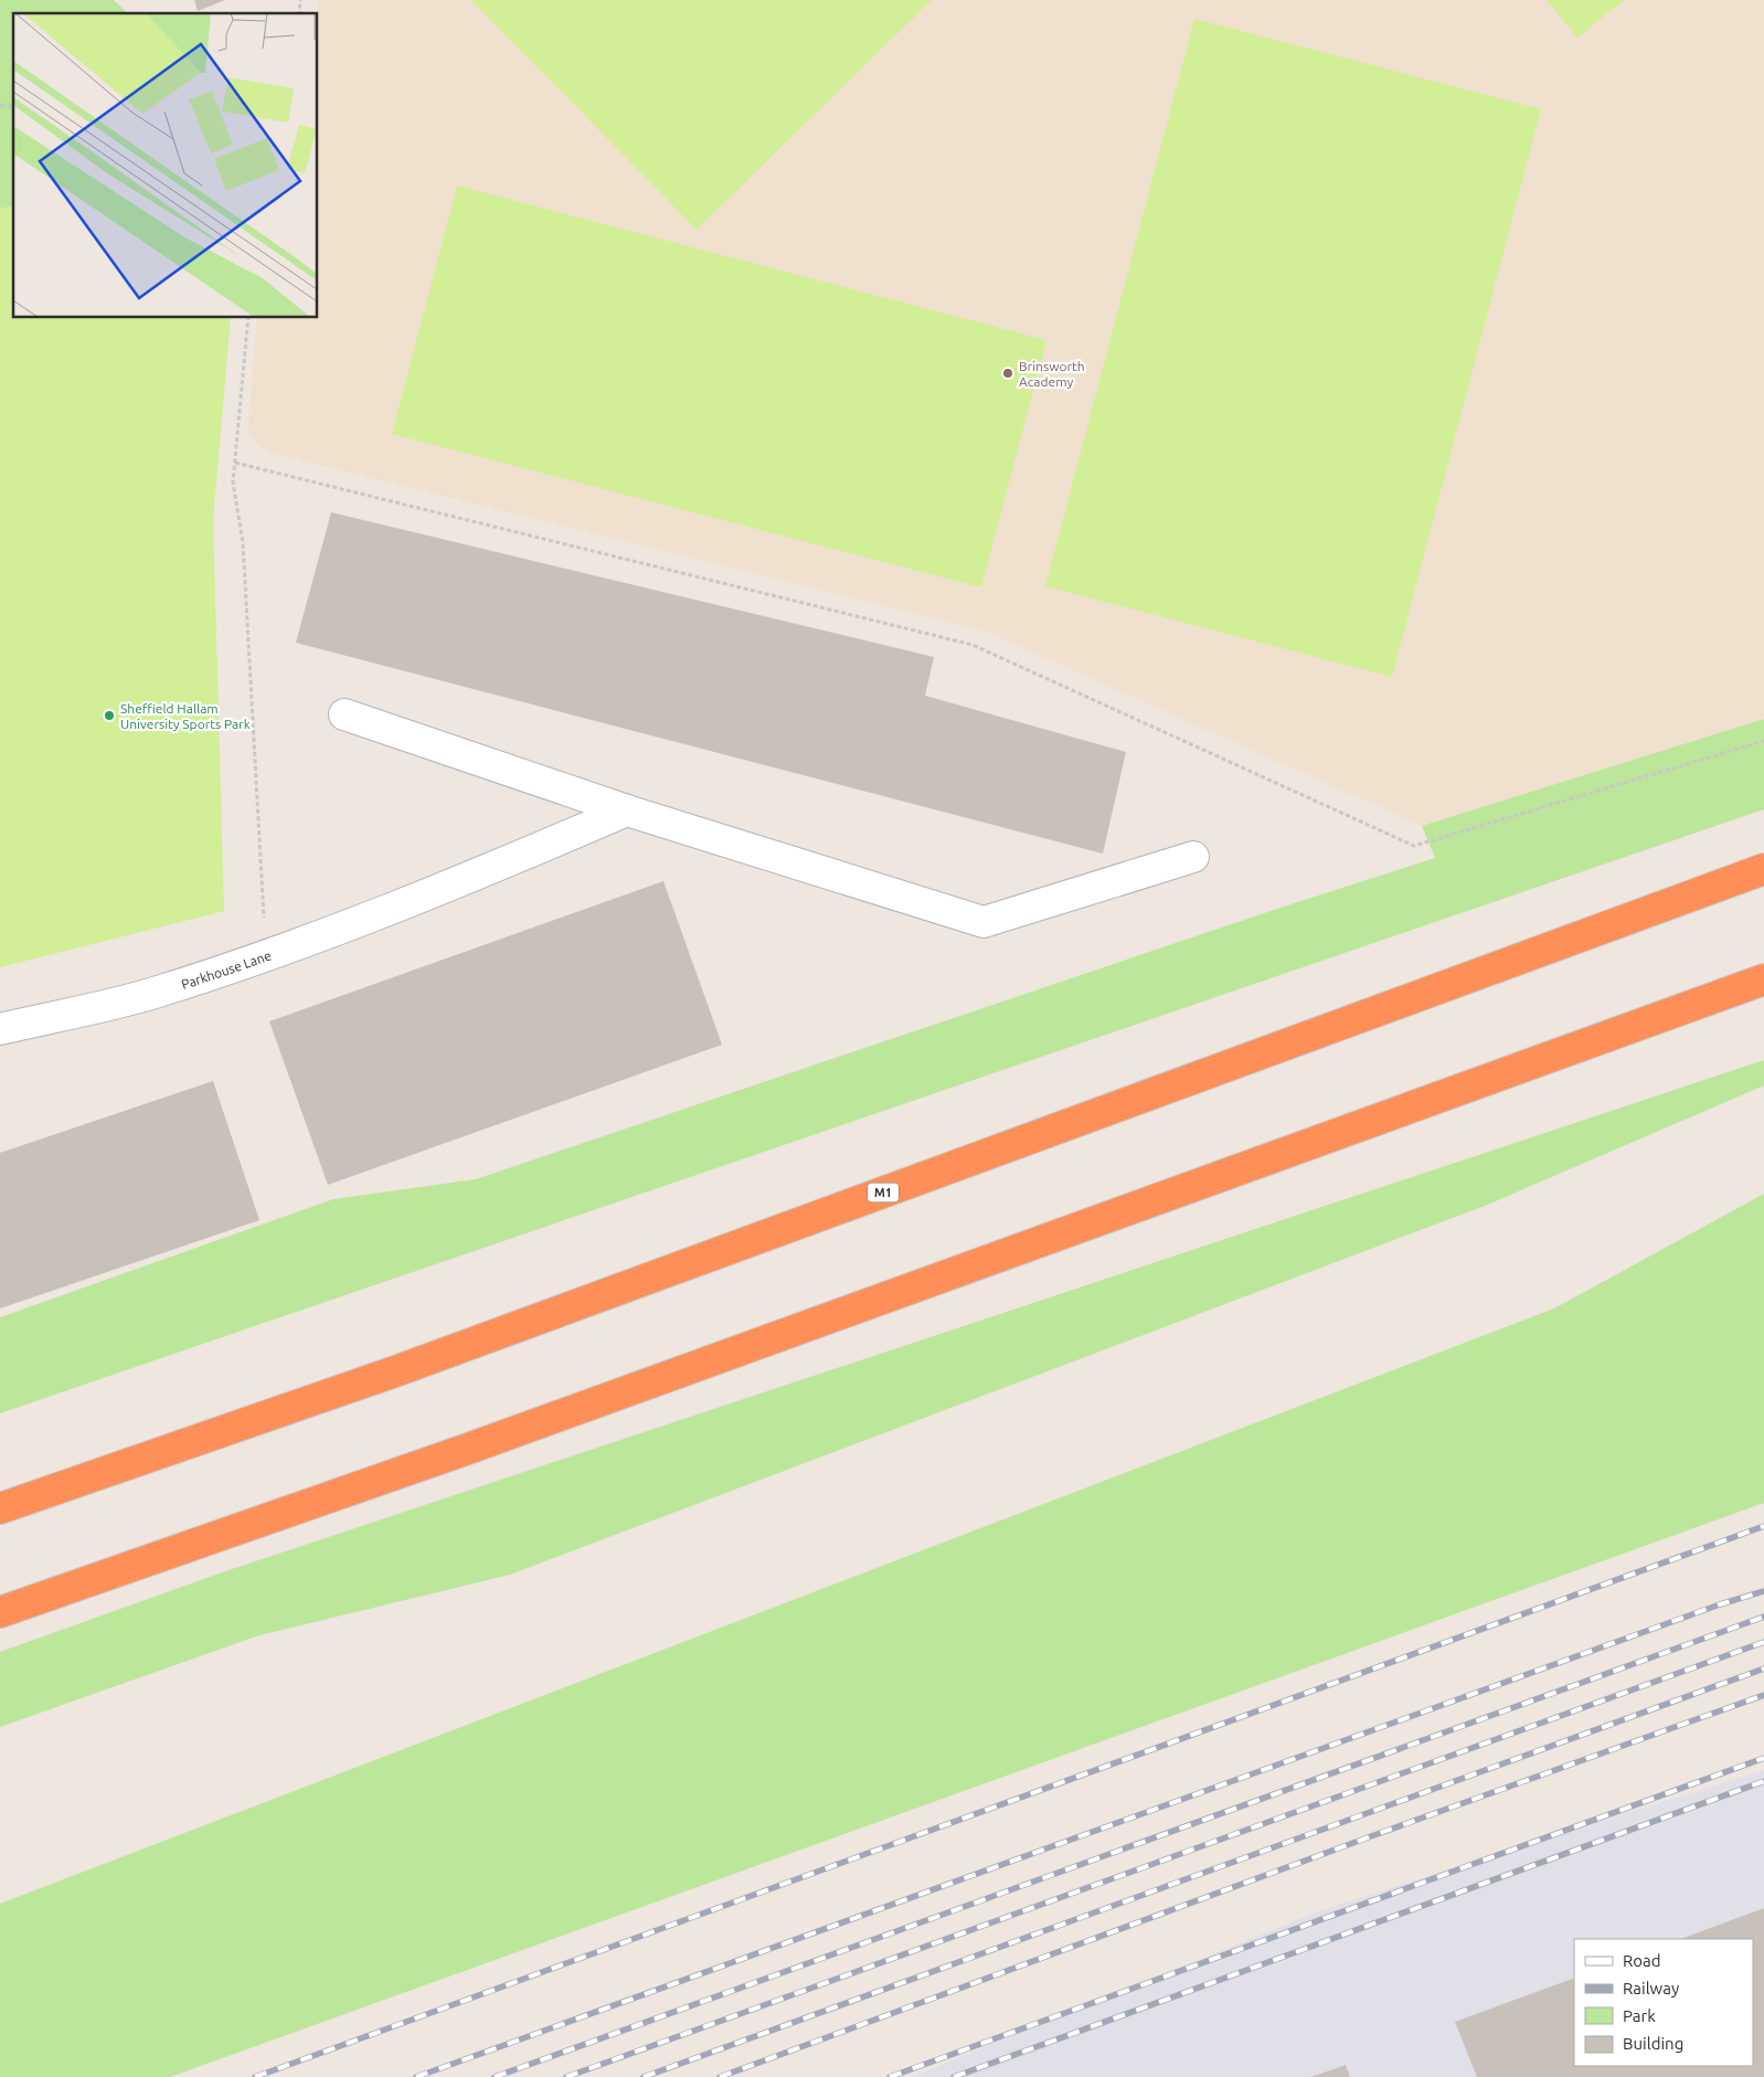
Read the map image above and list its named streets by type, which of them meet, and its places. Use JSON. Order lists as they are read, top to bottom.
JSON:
{
  "streets": {
    "highway": ["M1"],
    "street": ["Parkhouse Lane"]
  },
  "places": ["Brinsworth Academy", "Sheffield Hallam University Sports Park"],
  "legend": [
    "Road",
    "Railway",
    "Park",
    "Building"
  ]
}
